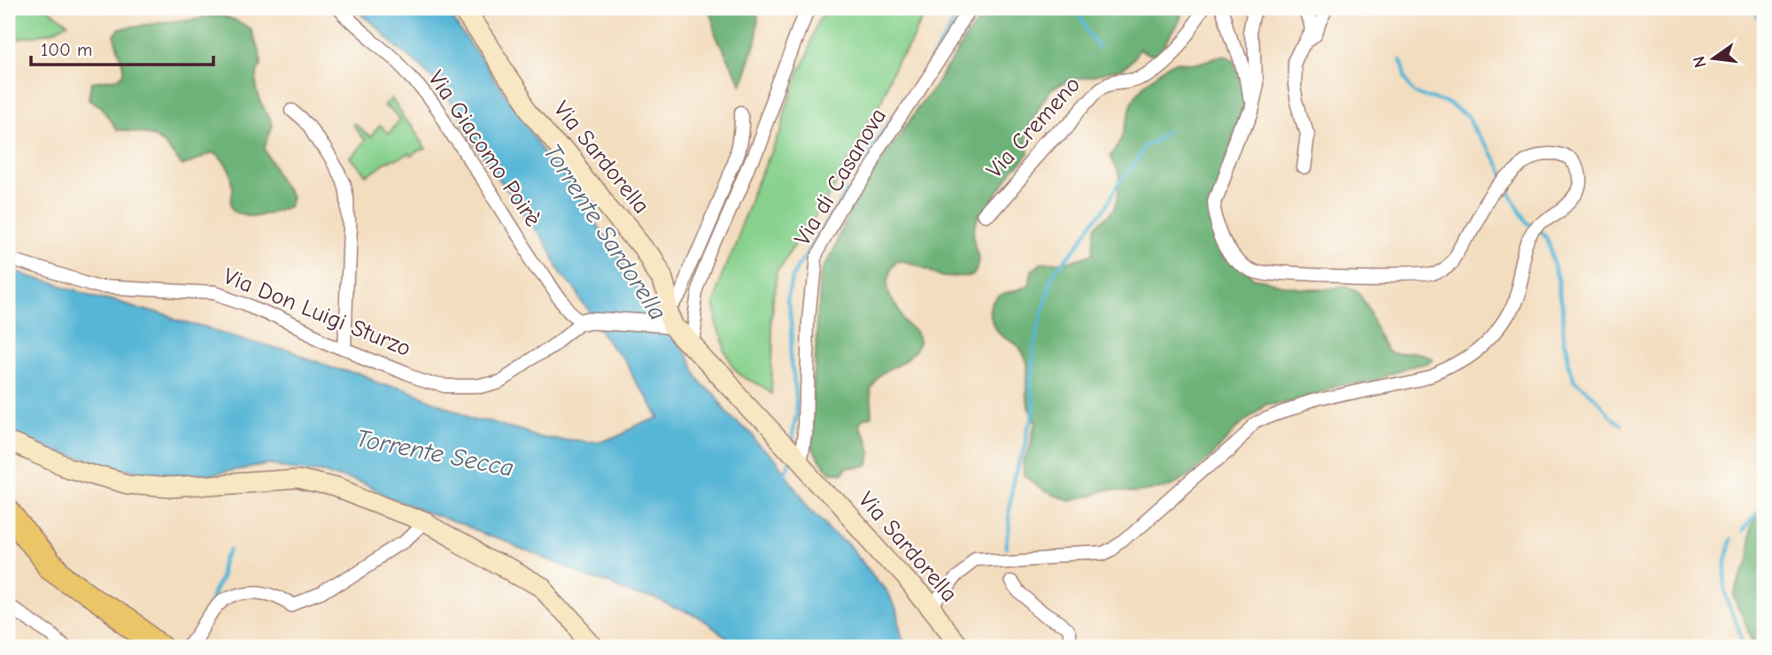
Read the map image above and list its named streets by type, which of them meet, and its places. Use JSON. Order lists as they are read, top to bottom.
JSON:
{
  "streets": {
    "main road": ["Via Sardorella"],
    "street": [
      "Via Cremeno",
      "Via Giacomo Poirè",
      "Via di Casanova",
      "Via Don Luigi Sturzo"
    ]
  },
  "crossings": [
    ["Via Giacomo Poirè", "Via Don Luigi Sturzo"],
    ["Via Sardorella", "Via di Casanova"]
  ],
  "water": ["Torrente Sardorella", "Torrente Secca"],
  "scale_bar": "100 m",
  "north": "left"
}
